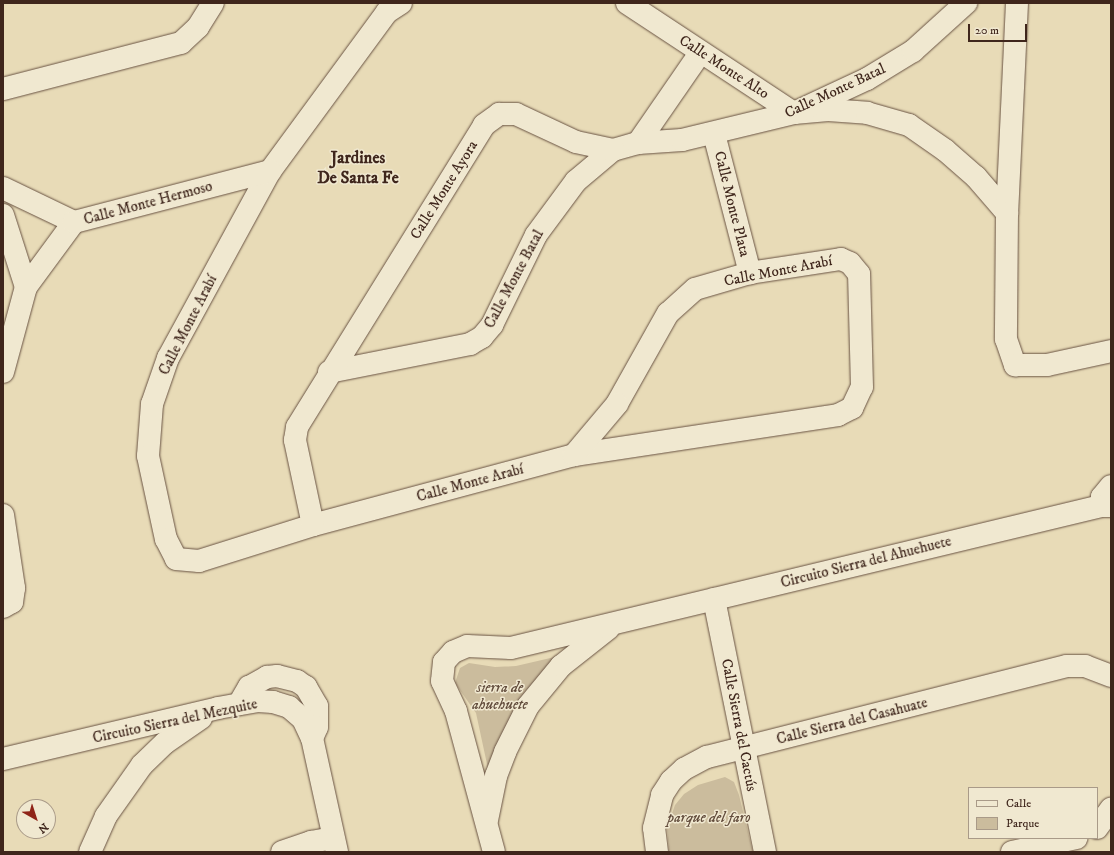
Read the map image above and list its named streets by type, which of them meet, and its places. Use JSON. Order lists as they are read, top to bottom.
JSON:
{
  "streets": {
    "street": [
      "Calle Monte Alto",
      "Calle Monte Batal",
      "Calle Monte Ayora",
      "Calle Monte Hermoso",
      "Calle Monte Plata",
      "Calle Monte Arabí",
      "Circuito Sierra del Ahuehuete",
      "Circuito Sierra del Mezquite",
      "Calle Sierra del Casahuate",
      "Calle Sierra del Cactús"
    ]
  },
  "crossings": [
    ["Calle Monte Alto", "Calle Monte Batal"],
    ["Calle Monte Batal", "Calle Monte Ayora"],
    ["Calle Monte Batal", "Calle Monte Plata"],
    ["Calle Monte Hermoso", "Calle Monte Arabí"],
    ["Calle Monte Plata", "Calle Monte Arabí"],
    ["Circuito Sierra del Ahuehuete", "Calle Sierra del Cactús"],
    ["Calle Sierra del Casahuate", "Calle Sierra del Cactús"]
  ],
  "districts": ["Jardines De Santa Fe"],
  "parks": ["sierra de ahuehuete", "parque del faro"],
  "legend": ["Calle", "Parque"],
  "scale_bar": "20 m",
  "north": "bottom right"
}
